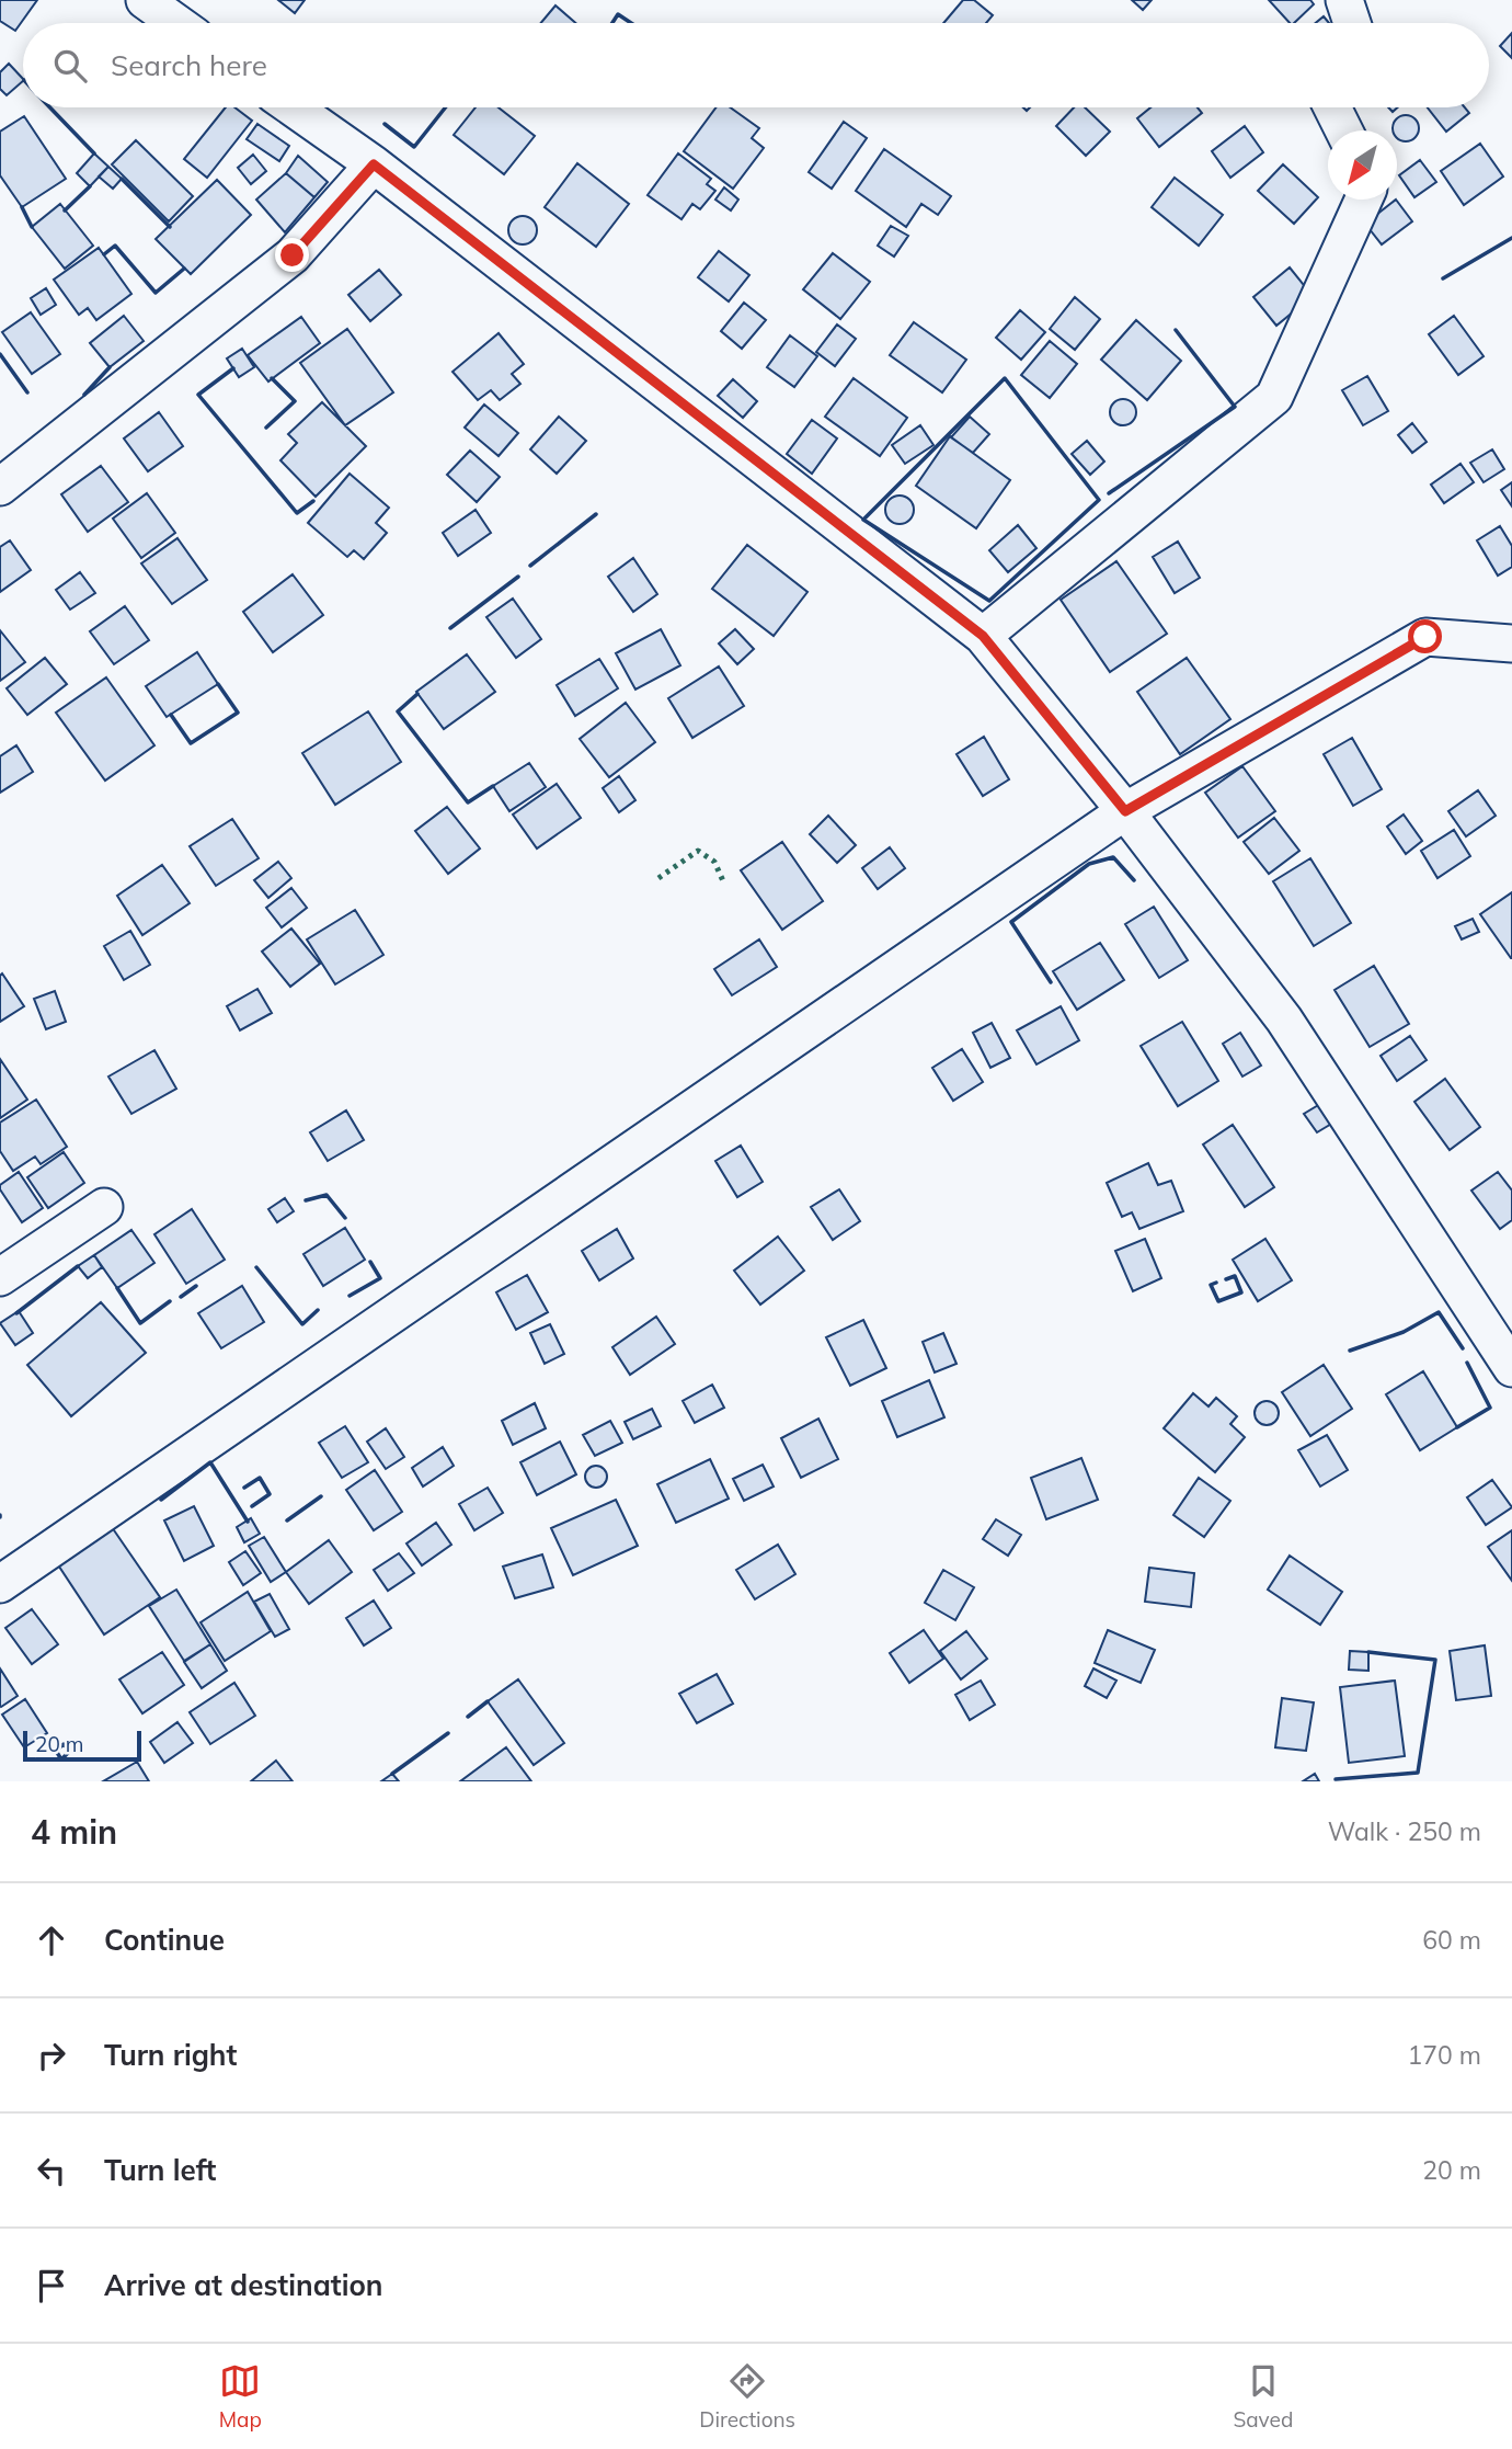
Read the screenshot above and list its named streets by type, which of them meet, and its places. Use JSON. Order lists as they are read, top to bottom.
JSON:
{
  "scale_bar": "20 m",
  "north": "bottom left",
  "page": {
    "search": "Search here",
    "scale": "20 m",
    "heading": ["4 min", "Walk · 250 m"],
    "list": [
      ["Continue", "60 m"],
      ["Turn right", "170 m"],
      ["Turn left", "20 m"],
      "Arrive at destination"
    ],
    "nav": ["Map", "Directions", "Saved"]
  }
}
